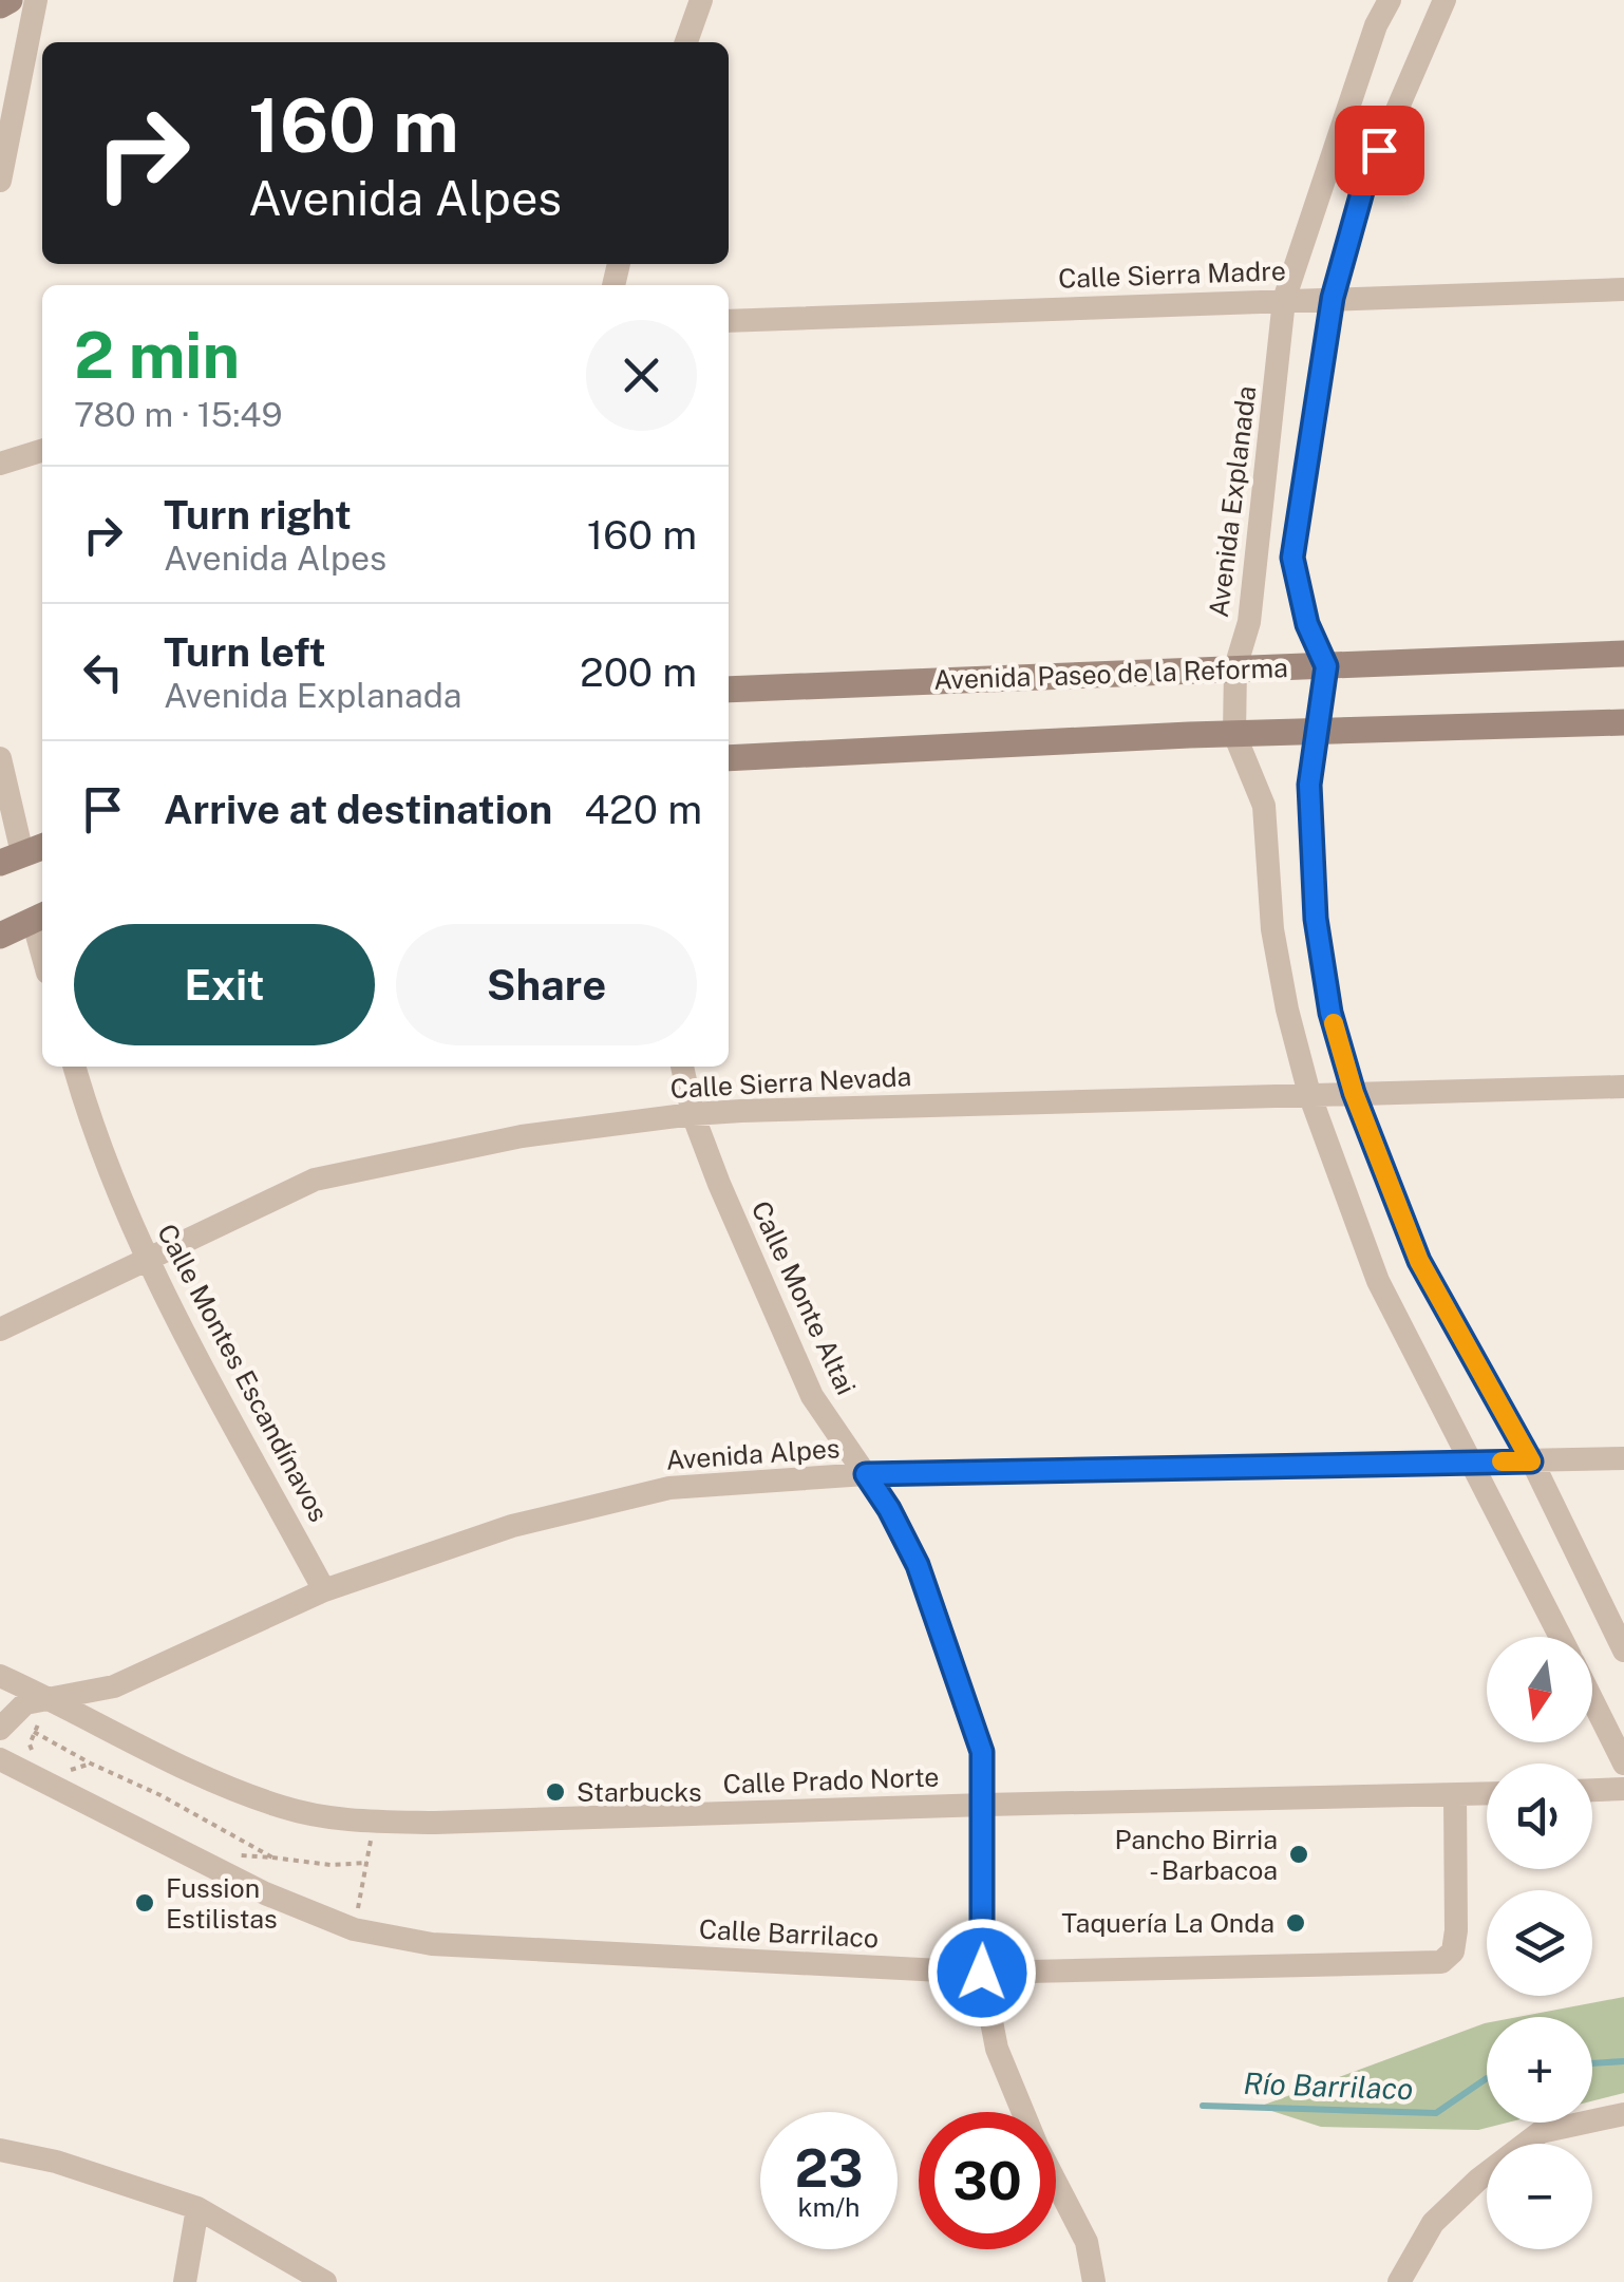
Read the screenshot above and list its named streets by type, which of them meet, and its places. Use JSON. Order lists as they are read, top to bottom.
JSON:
{
  "streets": {
    "main road": ["Avenida Paseo de la Reforma"],
    "street": [
      "Calle Sierra Madre",
      "Avenida Explanada",
      "Calle Sierra Nevada",
      "Calle Monte Altai",
      "Calle Montes Escandínavos",
      "Avenida Alpes",
      "Calle Prado Norte",
      "Calle Barrilaco"
    ]
  },
  "crossings": [
    ["Calle Sierra Madre", "Avenida Explanada"],
    ["Avenida Explanada", "Avenida Paseo de la Reforma"],
    ["Avenida Explanada", "Calle Sierra Nevada"],
    ["Avenida Explanada", "Avenida Alpes"],
    ["Calle Sierra Nevada", "Calle Monte Altai"],
    ["Calle Sierra Nevada", "Calle Montes Escandínavos"],
    ["Calle Monte Altai", "Avenida Alpes"],
    ["Calle Monte Altai", "Calle Prado Norte"],
    ["Calle Monte Altai", "Calle Barrilaco"],
    ["Calle Montes Escandínavos", "Avenida Alpes"],
    ["Avenida Alpes", "Calle Prado Norte"],
    ["Calle Prado Norte", "Calle Barrilaco"]
  ],
  "water": ["Río Barrilaco"],
  "places": [
    "Starbucks",
    "Pancho Birria - Barbacoa",
    "Fussion Estilistas",
    "Taquería La Onda"
  ],
  "north": "bottom",
  "page": {
    "turn": ["160 m", "Avenida Alpes"],
    "heading": ["2 min", "780 m · 15:49"],
    "list": [
      {
        "name": "Turn right",
        "note": "Avenida Alpes",
        "value": "160 m"
      },
      {
        "name": "Turn left",
        "note": "Avenida Explanada",
        "value": "200 m"
      },
      {
        "name": "Arrive at destination",
        "value": "420 m"
      }
    ],
    "buttons": ["Exit", "Share"],
    "map_buttons": ["+", "−"],
    "speed": "23 km/h",
    "limit": "30"
  }
}
